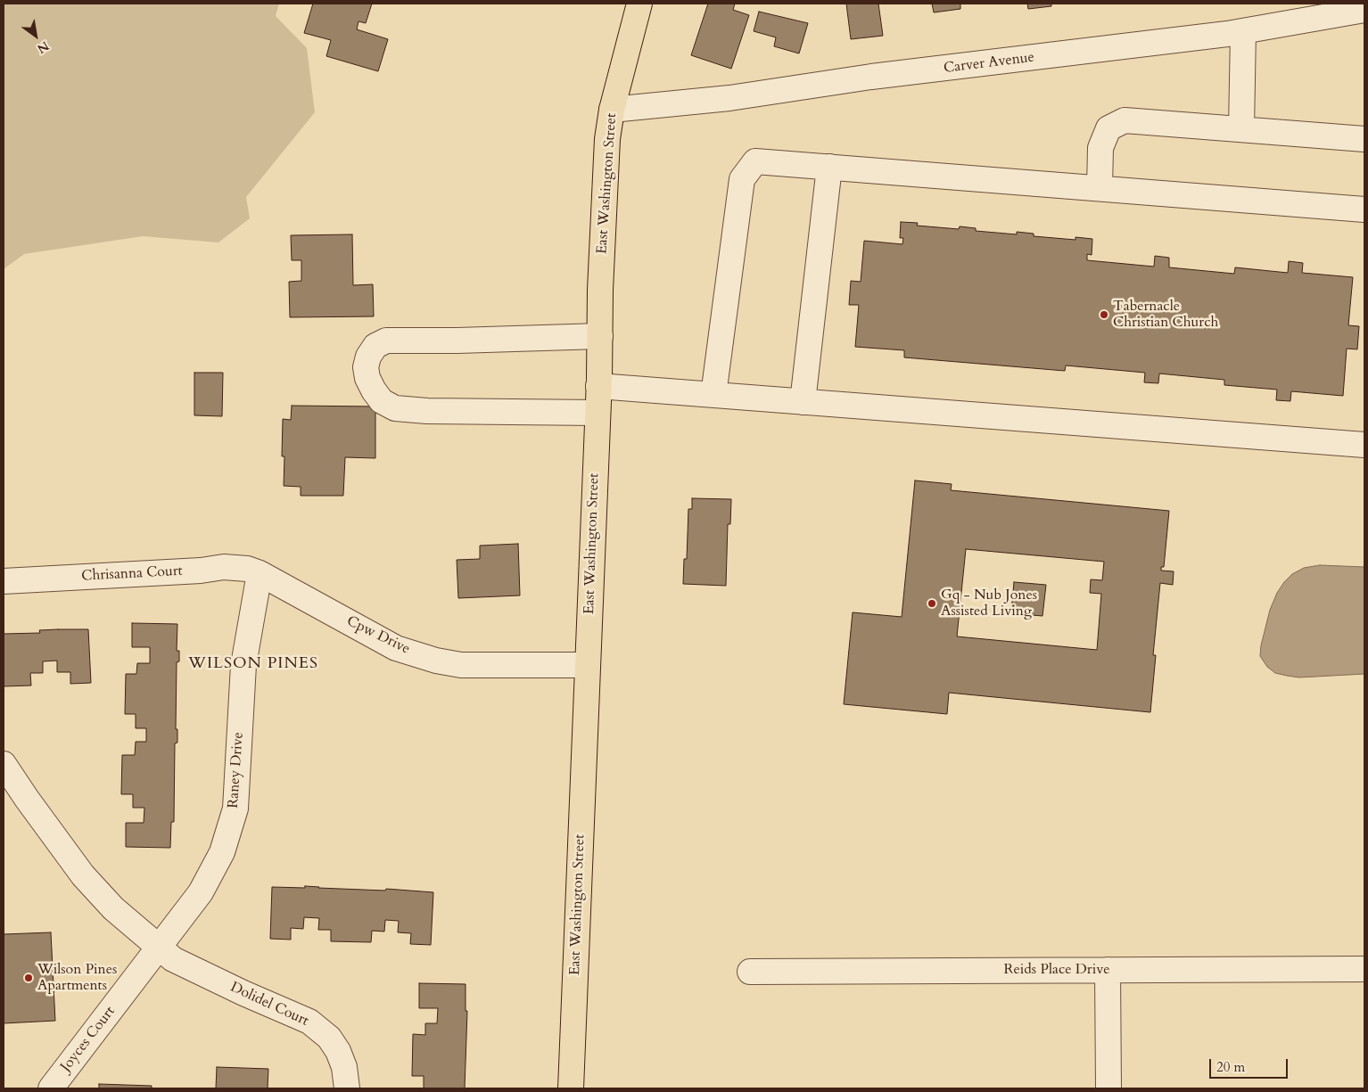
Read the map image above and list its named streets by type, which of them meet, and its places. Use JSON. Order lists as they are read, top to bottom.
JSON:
{
  "streets": {
    "main road": ["East Washington Street"],
    "street": [
      "Carver Avenue",
      "Chrisanna Court",
      "Cpw Drive",
      "Raney Drive",
      "Reids Place Drive",
      "Dolidel Court",
      "Joyces Court"
    ]
  },
  "crossings": [
    ["Carver Avenue", "East Washington Street"],
    ["East Washington Street", "Cpw Drive"],
    ["Chrisanna Court", "Cpw Drive"],
    ["Chrisanna Court", "Raney Drive"],
    ["Cpw Drive", "Raney Drive"],
    ["Raney Drive", "Dolidel Court"],
    ["Raney Drive", "Joyces Court"],
    ["Dolidel Court", "Joyces Court"]
  ],
  "districts": ["WILSON PINES"],
  "places": ["Tabernacle Christian Church", "Gq - Nub Jones Assisted Living", "Wilson Pines Apartments"],
  "scale_bar": "20 m",
  "north": "bottom right"
}
